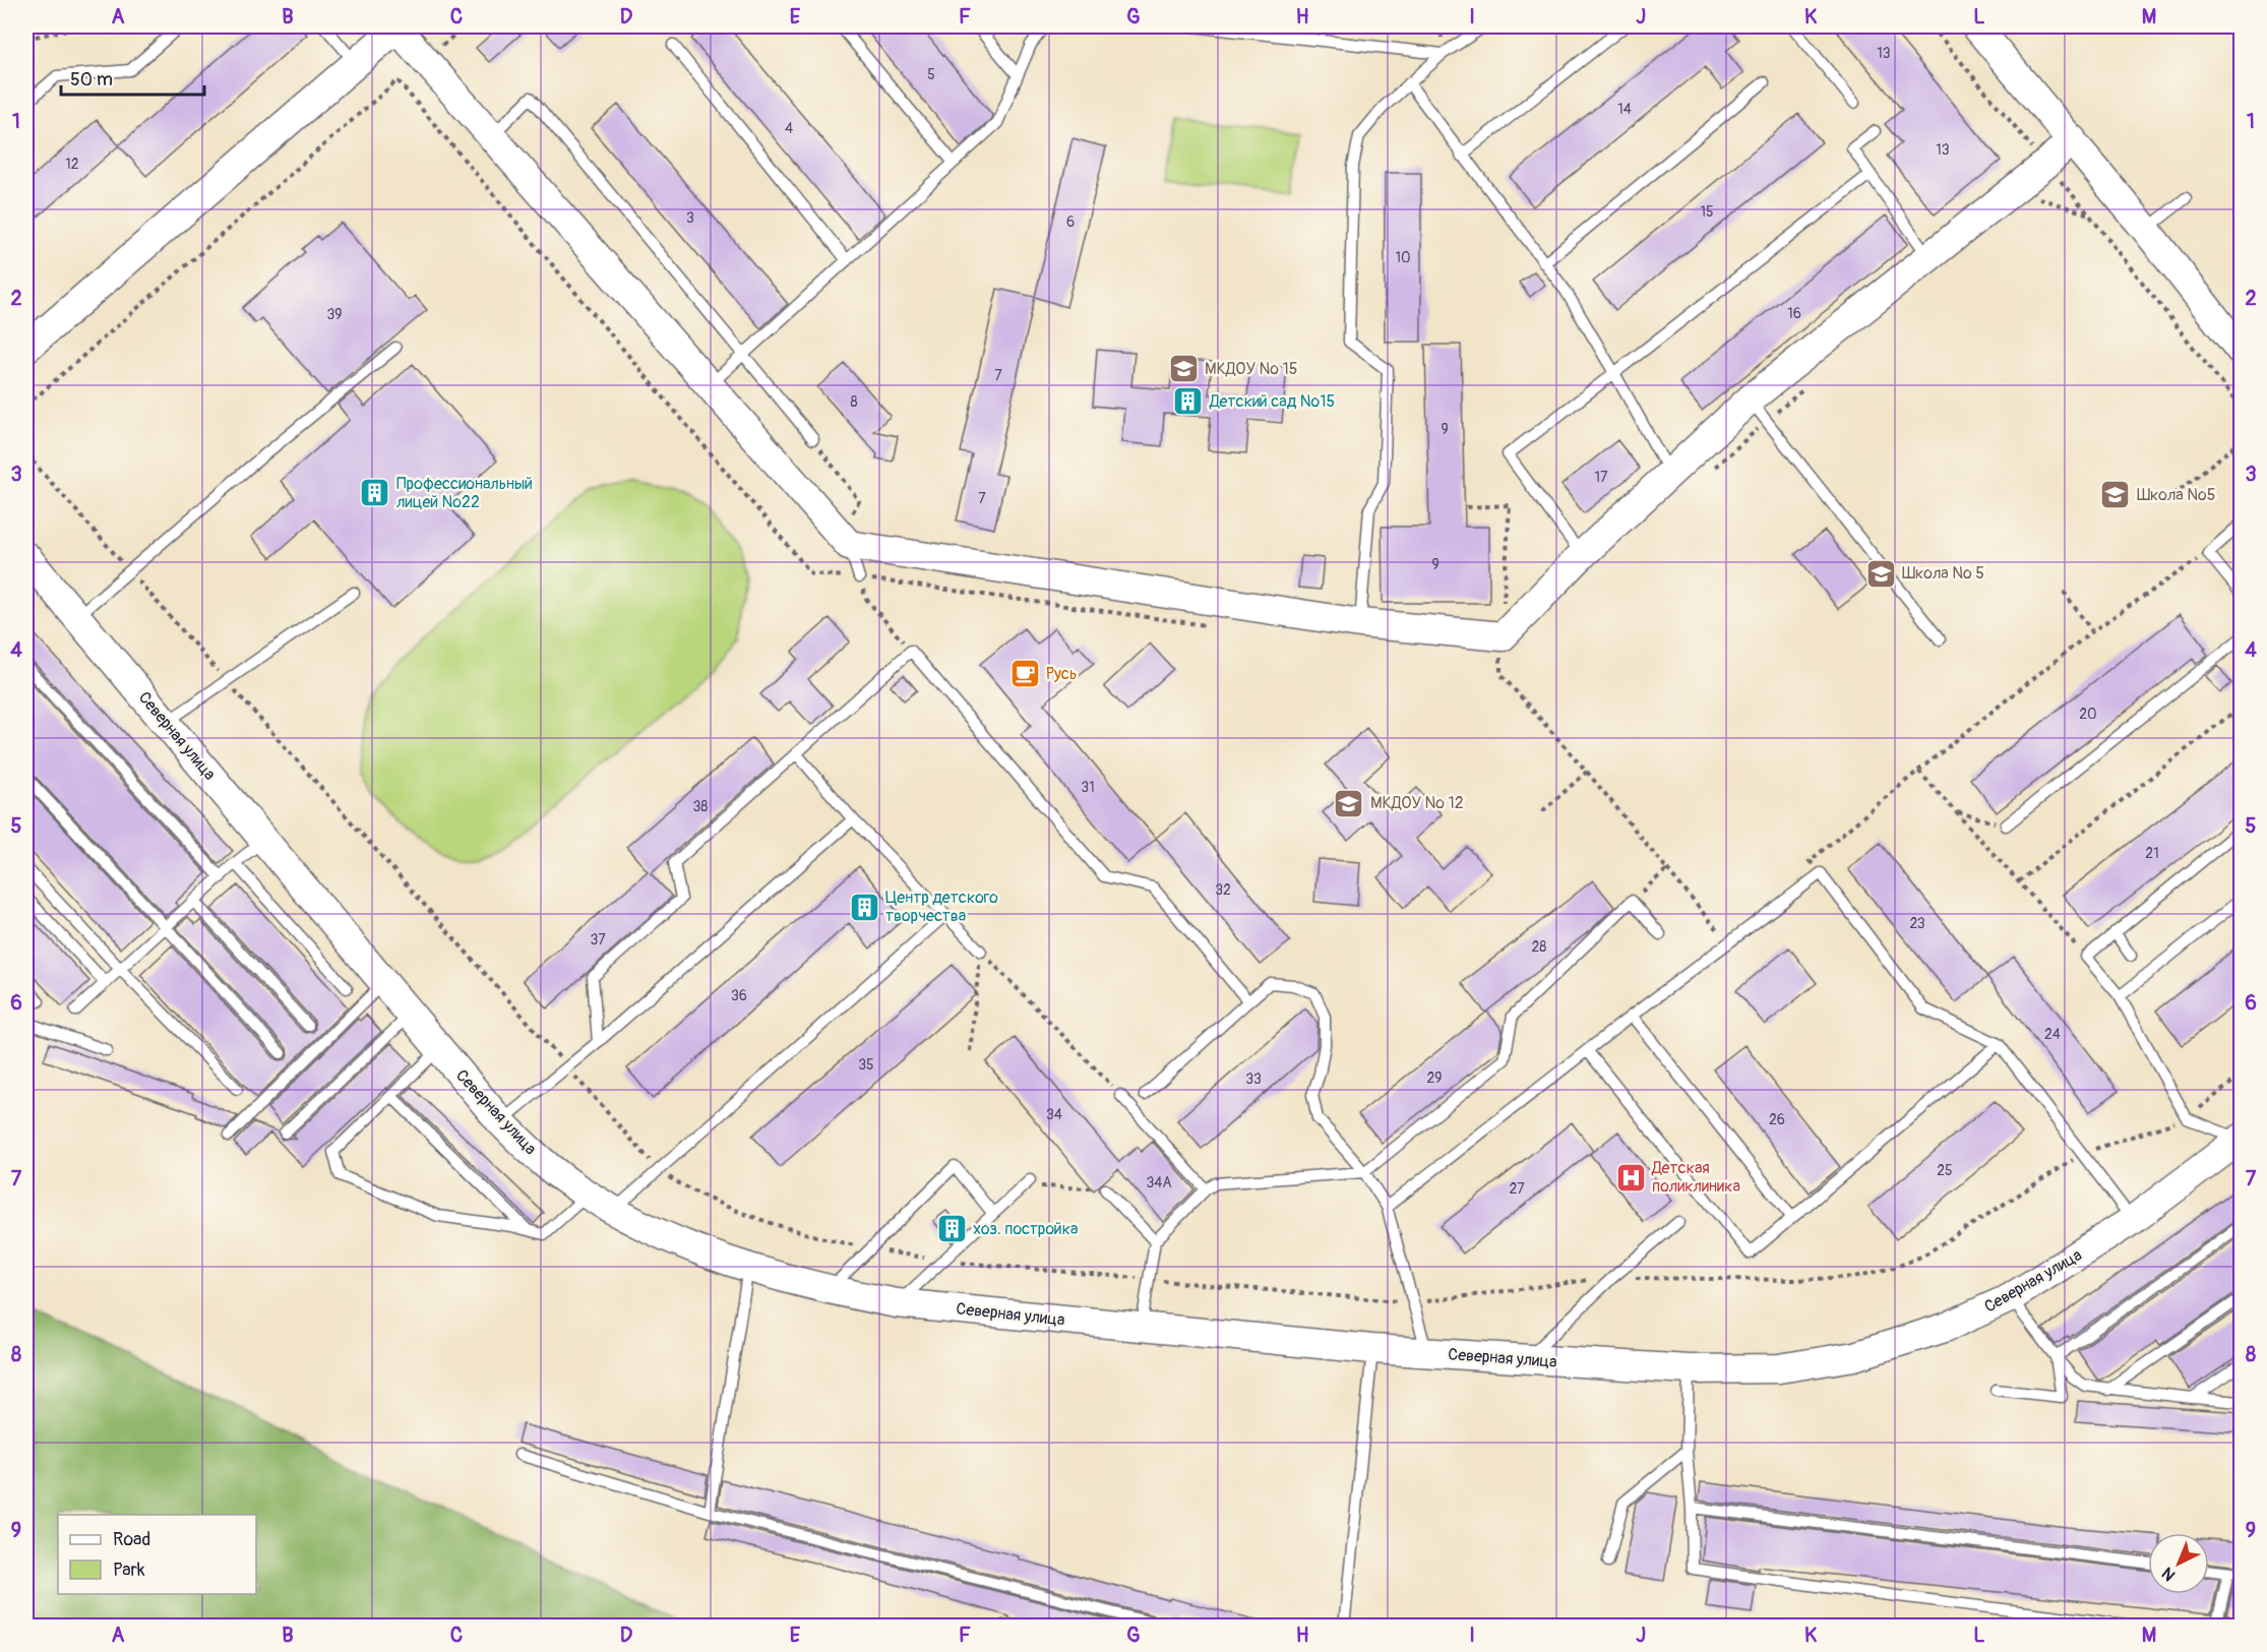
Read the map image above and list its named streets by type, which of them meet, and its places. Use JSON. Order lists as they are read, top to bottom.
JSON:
{
  "streets": {
    "street": ["Северная улица"]
  },
  "places": {
    "school or university": [
      "МКДОУ № 15",
      "Школа №5",
      "Школа № 5",
      "МКДОУ № 12"
    ],
    "building": [
      "Детский сад №15",
      "Профессиональный лицей №22",
      "Центр детского творчества",
      "хоз. постройка"
    ],
    "cafe": ["Русь"],
    "hospital": ["Детская поликлиника"]
  },
  "house_numbers": [
    "13",
    "5",
    "14",
    "4",
    "13",
    "12",
    "15",
    "3",
    "6",
    "10",
    "16",
    "39",
    "7",
    "8",
    "9",
    "17",
    "7",
    "9",
    "20",
    "31",
    "38",
    "21",
    "32",
    "23",
    "37",
    "28",
    "36",
    "24",
    "35",
    "29",
    "33",
    "34",
    "26",
    "25",
    "34А",
    "27"
  ],
  "legend": ["Road", "Park"],
  "scale_bar": "50 m",
  "north": "bottom left",
  "grid": {
    "columns": [
      "A",
      "B",
      "C",
      "D",
      "E",
      "F",
      "G",
      "H",
      "I",
      "J",
      "K",
      "L",
      "M"
    ],
    "rows": [
      "1",
      "2",
      "3",
      "4",
      "5",
      "6",
      "7",
      "8",
      "9"
    ]
  }
}
